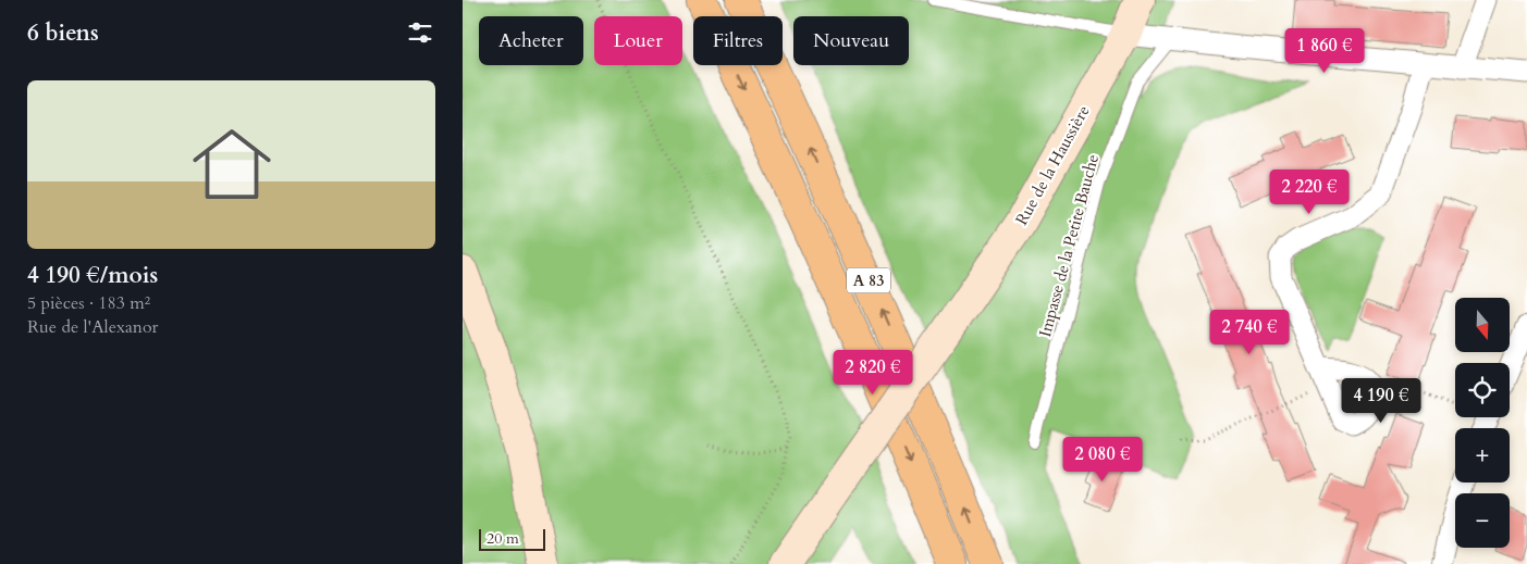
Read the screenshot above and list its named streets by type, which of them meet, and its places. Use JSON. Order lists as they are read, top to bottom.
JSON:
{
  "streets": {
    "highway": ["A 83"],
    "main road": ["Rue de la Haussière"],
    "lane": ["Impasse de la Petite Bauche"]
  },
  "scale_bar": "20 m",
  "north": "bottom",
  "page": {
    "heading": "6 biens",
    "chip": [
      "Acheter",
      "Louer",
      "Filtres",
      "Nouveau"
    ],
    "price": [
      "1 860 €",
      "2 220 €",
      "2 740 €",
      "2 820 €",
      "4 190 €",
      "2 080 €"
    ],
    "list": [
      {
        "name": "4 190 €/mois",
        "note": "5 pièces · 183 m² · Rue de l'Alexanor"
      }
    ],
    "map_buttons": ["+", "−"],
    "scale": "20 m"
  }
}
